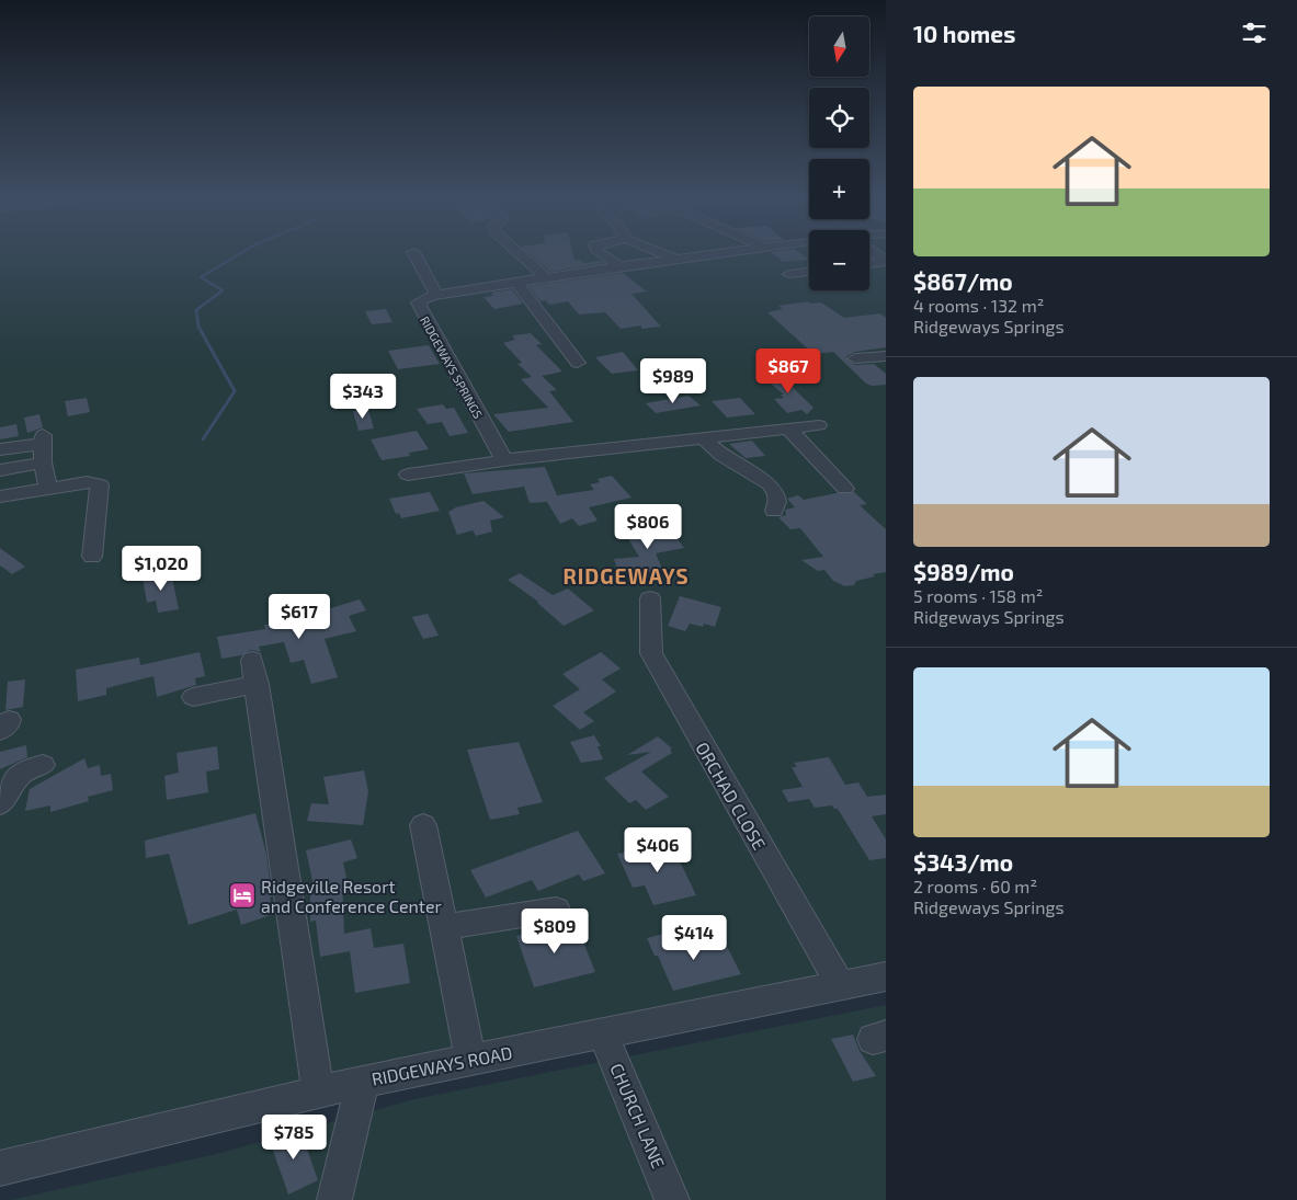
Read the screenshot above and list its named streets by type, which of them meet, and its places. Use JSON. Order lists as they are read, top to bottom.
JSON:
{
  "streets": {
    "street": [
      "RIDGEWAYS SPRINGS",
      "ORCHAD CLOSE",
      "RIDGEWAYS ROAD",
      "CHURCH LANE"
    ]
  },
  "crossings": [
    ["ORCHAD CLOSE", "RIDGEWAYS ROAD"],
    ["RIDGEWAYS ROAD", "CHURCH LANE"]
  ],
  "districts": ["RIDGEWAYS"],
  "places": {
    "hotel": ["Ridgeville Resort and Conference Center"]
  },
  "north": "bottom",
  "page": {
    "heading": "10 homes",
    "map_buttons": ["+", "−"],
    "list": [
      {
        "name": "$867/mo",
        "note": "4 rooms · 132 m² · Ridgeways Springs"
      },
      {
        "name": "$989/mo",
        "note": "5 rooms · 158 m² · Ridgeways Springs"
      },
      {
        "name": "$343/mo",
        "note": "2 rooms · 60 m² · Ridgeways Springs"
      }
    ],
    "price": [
      "$867",
      "$989",
      "$343",
      "$806",
      "$1,020",
      "$617",
      "$406",
      "$809",
      "$414",
      "$785"
    ]
  }
}
